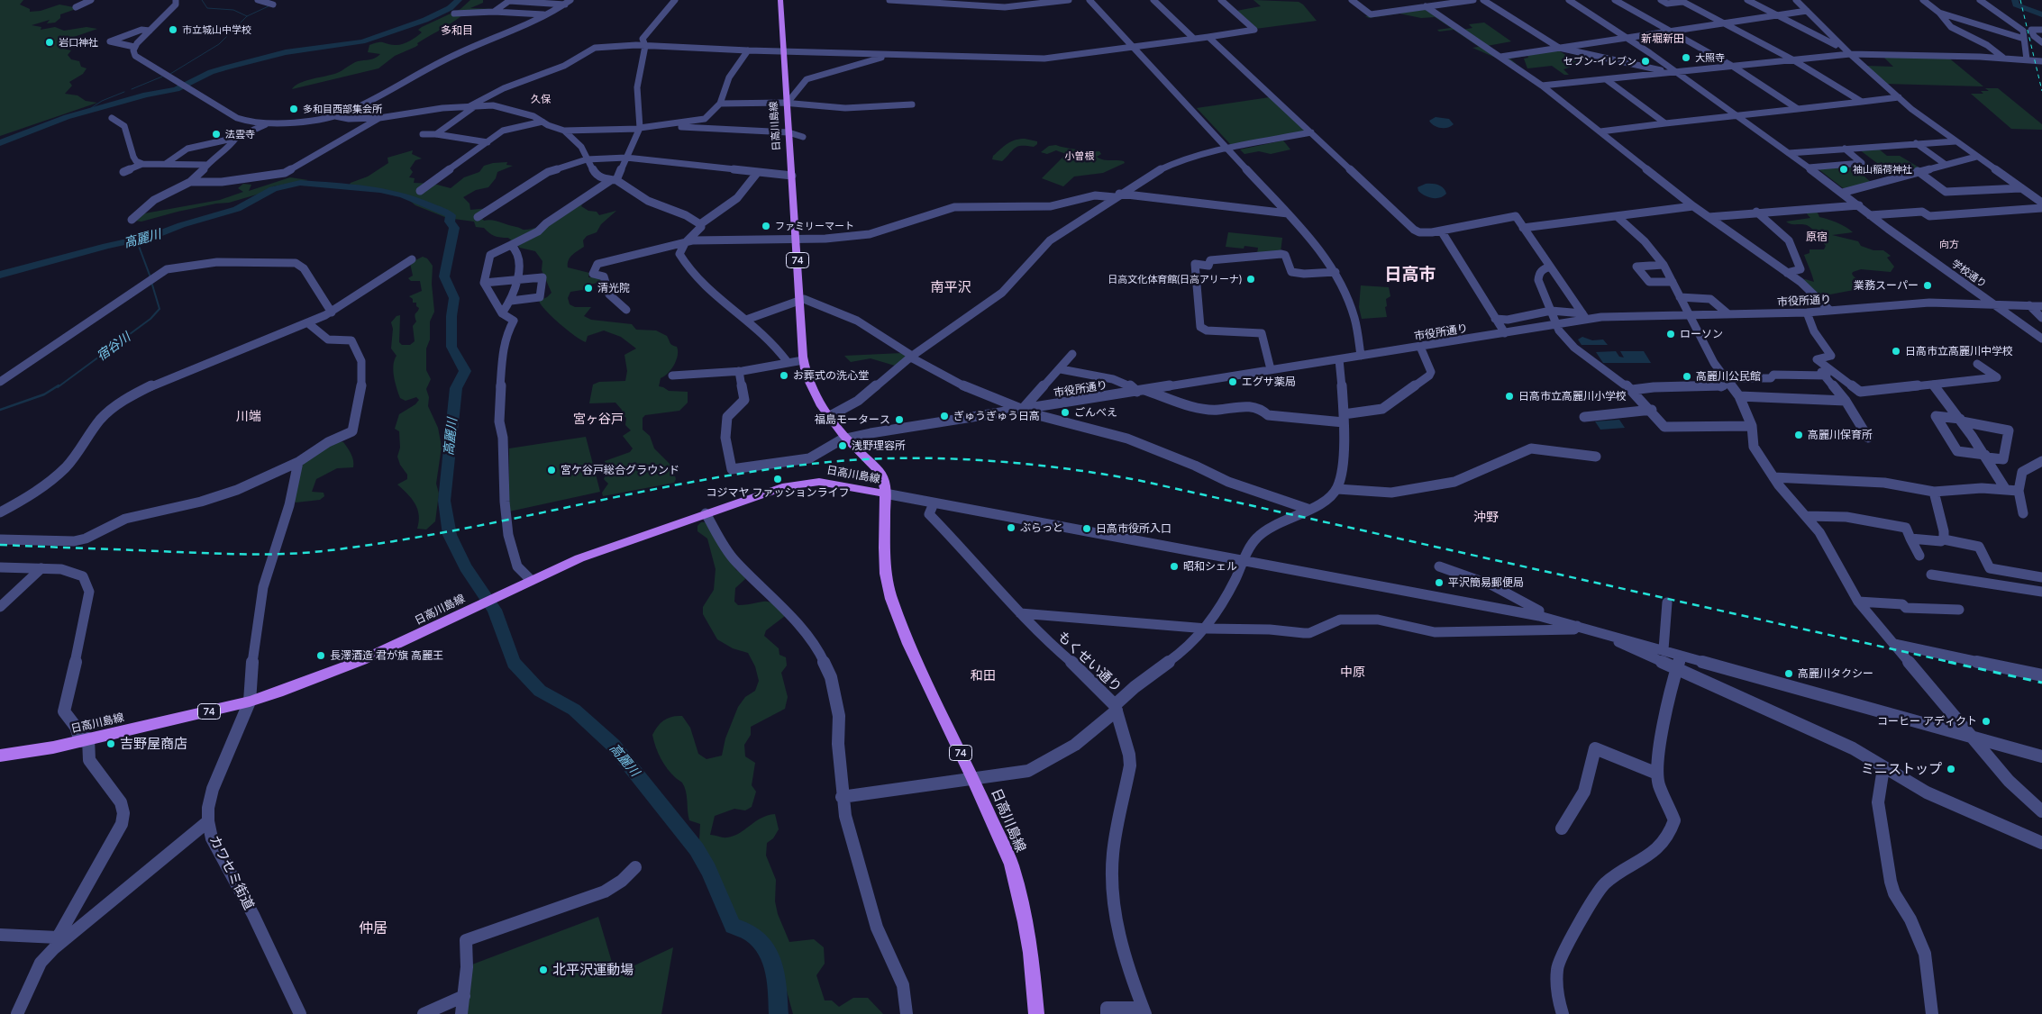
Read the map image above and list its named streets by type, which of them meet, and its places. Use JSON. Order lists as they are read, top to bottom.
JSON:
{
  "streets": {
    "main road": ["日高川島線", "74"],
    "street": [
      "学校通り",
      "市役所通り",
      "もくせい通り",
      "カワセミ街道"
    ]
  },
  "crossings": [
    ["日高川島線", "市役所通り"],
    ["日高川島線", "カワセミ街道"],
    ["学校通り", "市役所通り"]
  ],
  "districts": [
    "多和目",
    "新堀新田",
    "久保",
    "小曽根",
    "原宿",
    "向方",
    "日高市",
    "南平沢",
    "川端",
    "宮ヶ谷戸",
    "沖野",
    "中原",
    "和田",
    "仲居"
  ],
  "water": ["高麗川", "宿谷川"],
  "places": [
    "市立城山中学校",
    "岩口神社",
    "大照寺",
    "セブン-イレブン",
    "多和目西部集会所",
    "法雲寺",
    "袖山稲荷神社",
    "ファミリーマート",
    "日高文化体育館(日高アリーナ)",
    "業務スーパー",
    "清光院",
    "ローソン",
    "日高市立高麗川中学校",
    "お葬式の洗心堂",
    "高麗川公民館",
    "エグサ薬局",
    "日高市立高麗川小学校",
    "ごんべえ",
    "ぎゅうぎゅう日高",
    "福島モータース",
    "高麗川保育所",
    "浅野理容所",
    "宮ケ谷戸総合グラウンド",
    "コジマヤ ファッションライフ",
    "ぶらっと",
    "日高市役所入口",
    "昭和シェル",
    "平沢簡易郵便局",
    "長澤酒造 君が旗 高麗王",
    "高麗川タクシー",
    "コーヒー アディクト",
    "吉野屋商店",
    "ミニストップ",
    "北平沢運動場"
  ]
}
